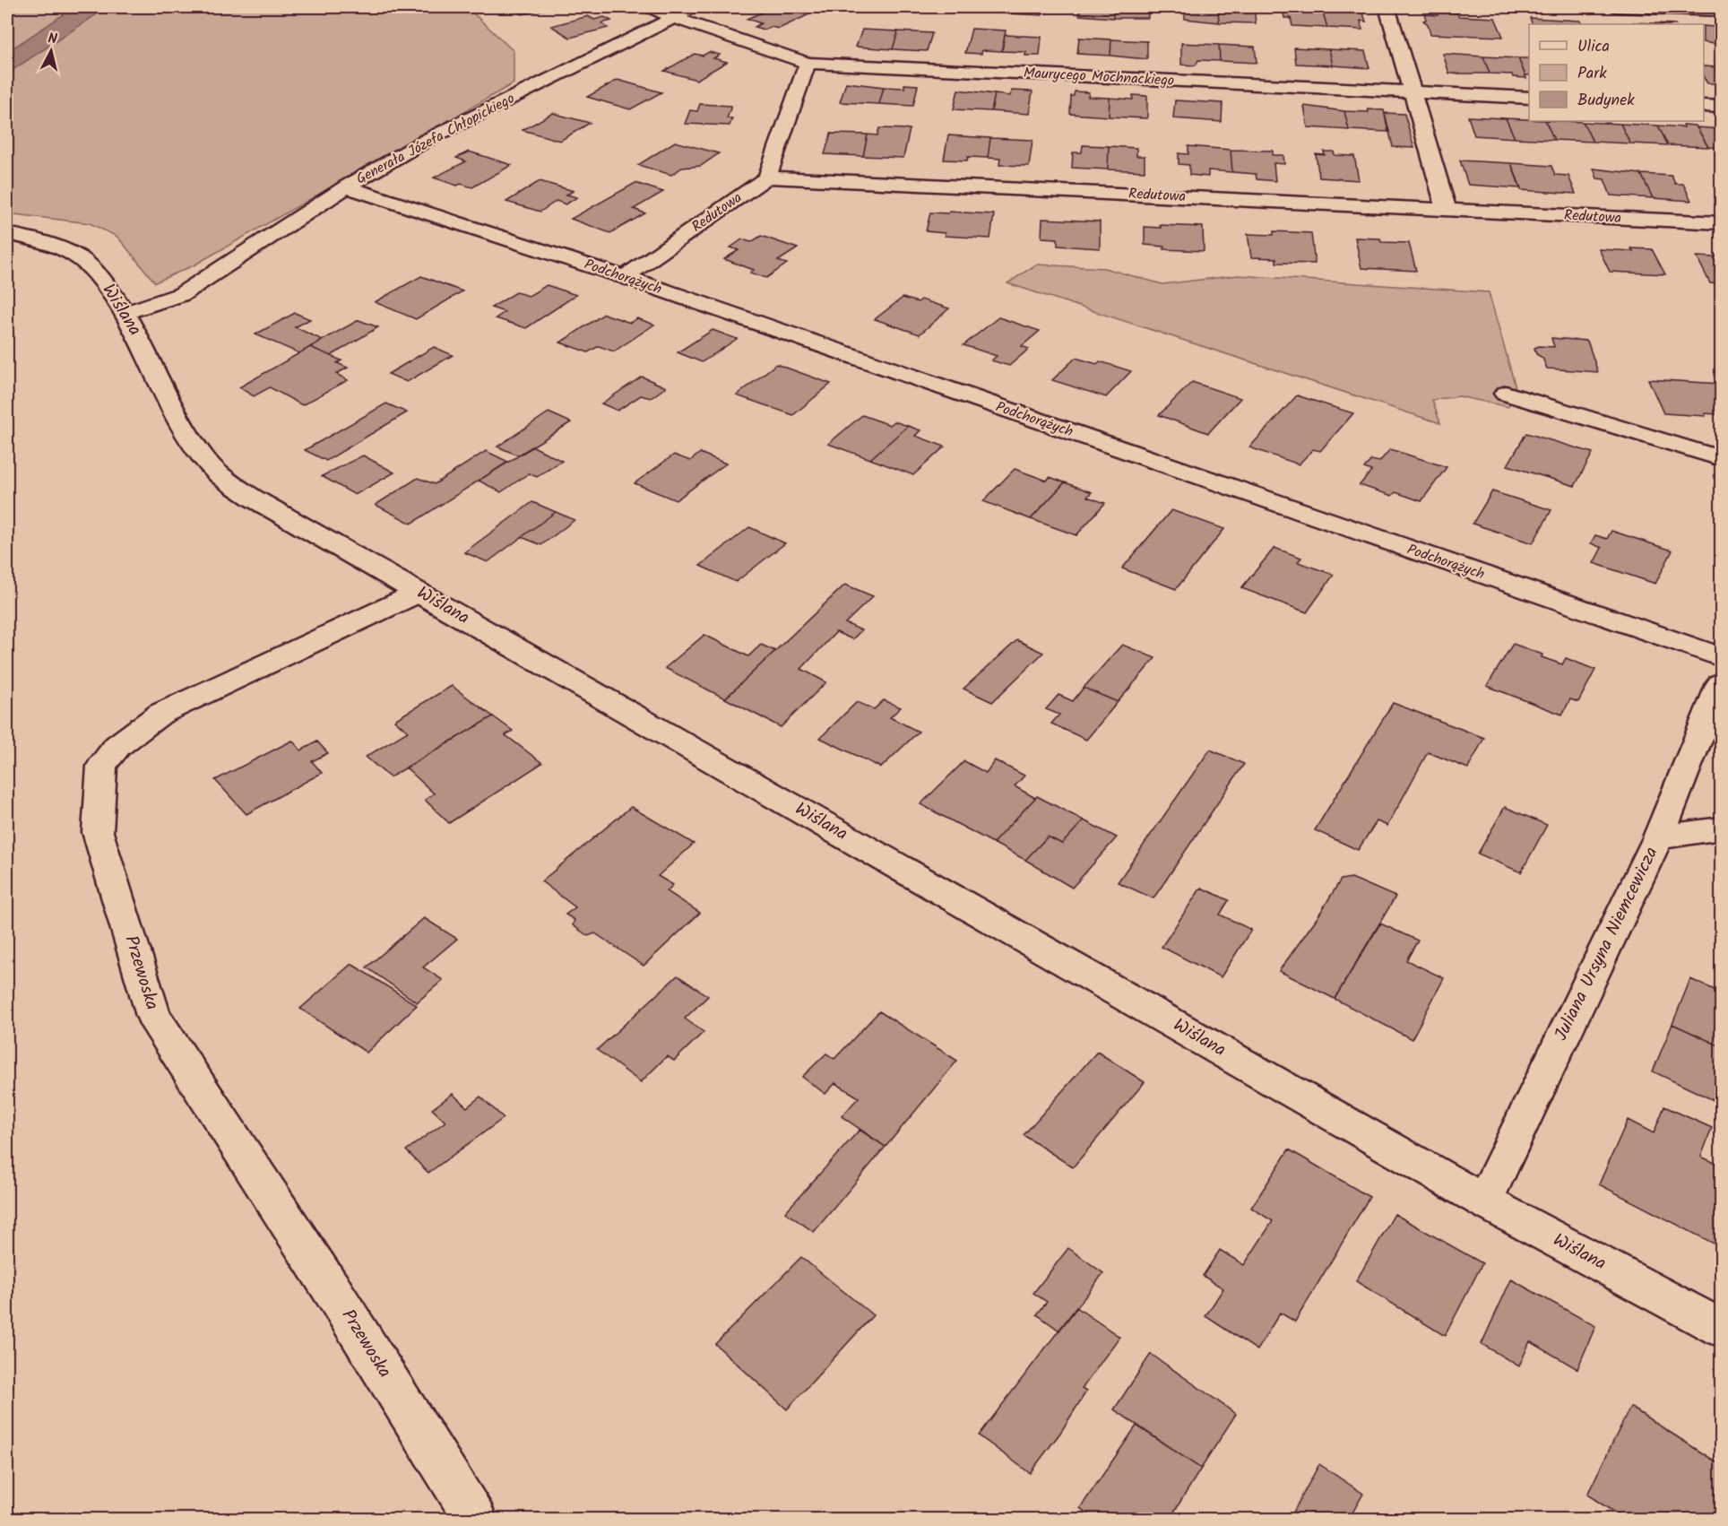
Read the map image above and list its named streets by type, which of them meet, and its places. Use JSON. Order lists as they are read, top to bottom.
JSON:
{
  "streets": {
    "street": [
      "Maurycego Mochnackiego",
      "Generała Józefa Chłopickiego",
      "Redutowa",
      "Podchorążych",
      "Wiślana",
      "Juliana Ursyna Niemcewicza",
      "Przewoska"
    ]
  },
  "crossings": [
    ["Maurycego Mochnackiego", "Generała Józefa Chłopickiego"],
    ["Generała Józefa Chłopickiego", "Podchorążych"],
    ["Generała Józefa Chłopickiego", "Wiślana"],
    ["Redutowa", "Podchorążych"],
    ["Wiślana", "Juliana Ursyna Niemcewicza"],
    ["Wiślana", "Przewoska"]
  ],
  "legend": ["Ulica", "Park", "Budynek"],
  "north": "top"
}
